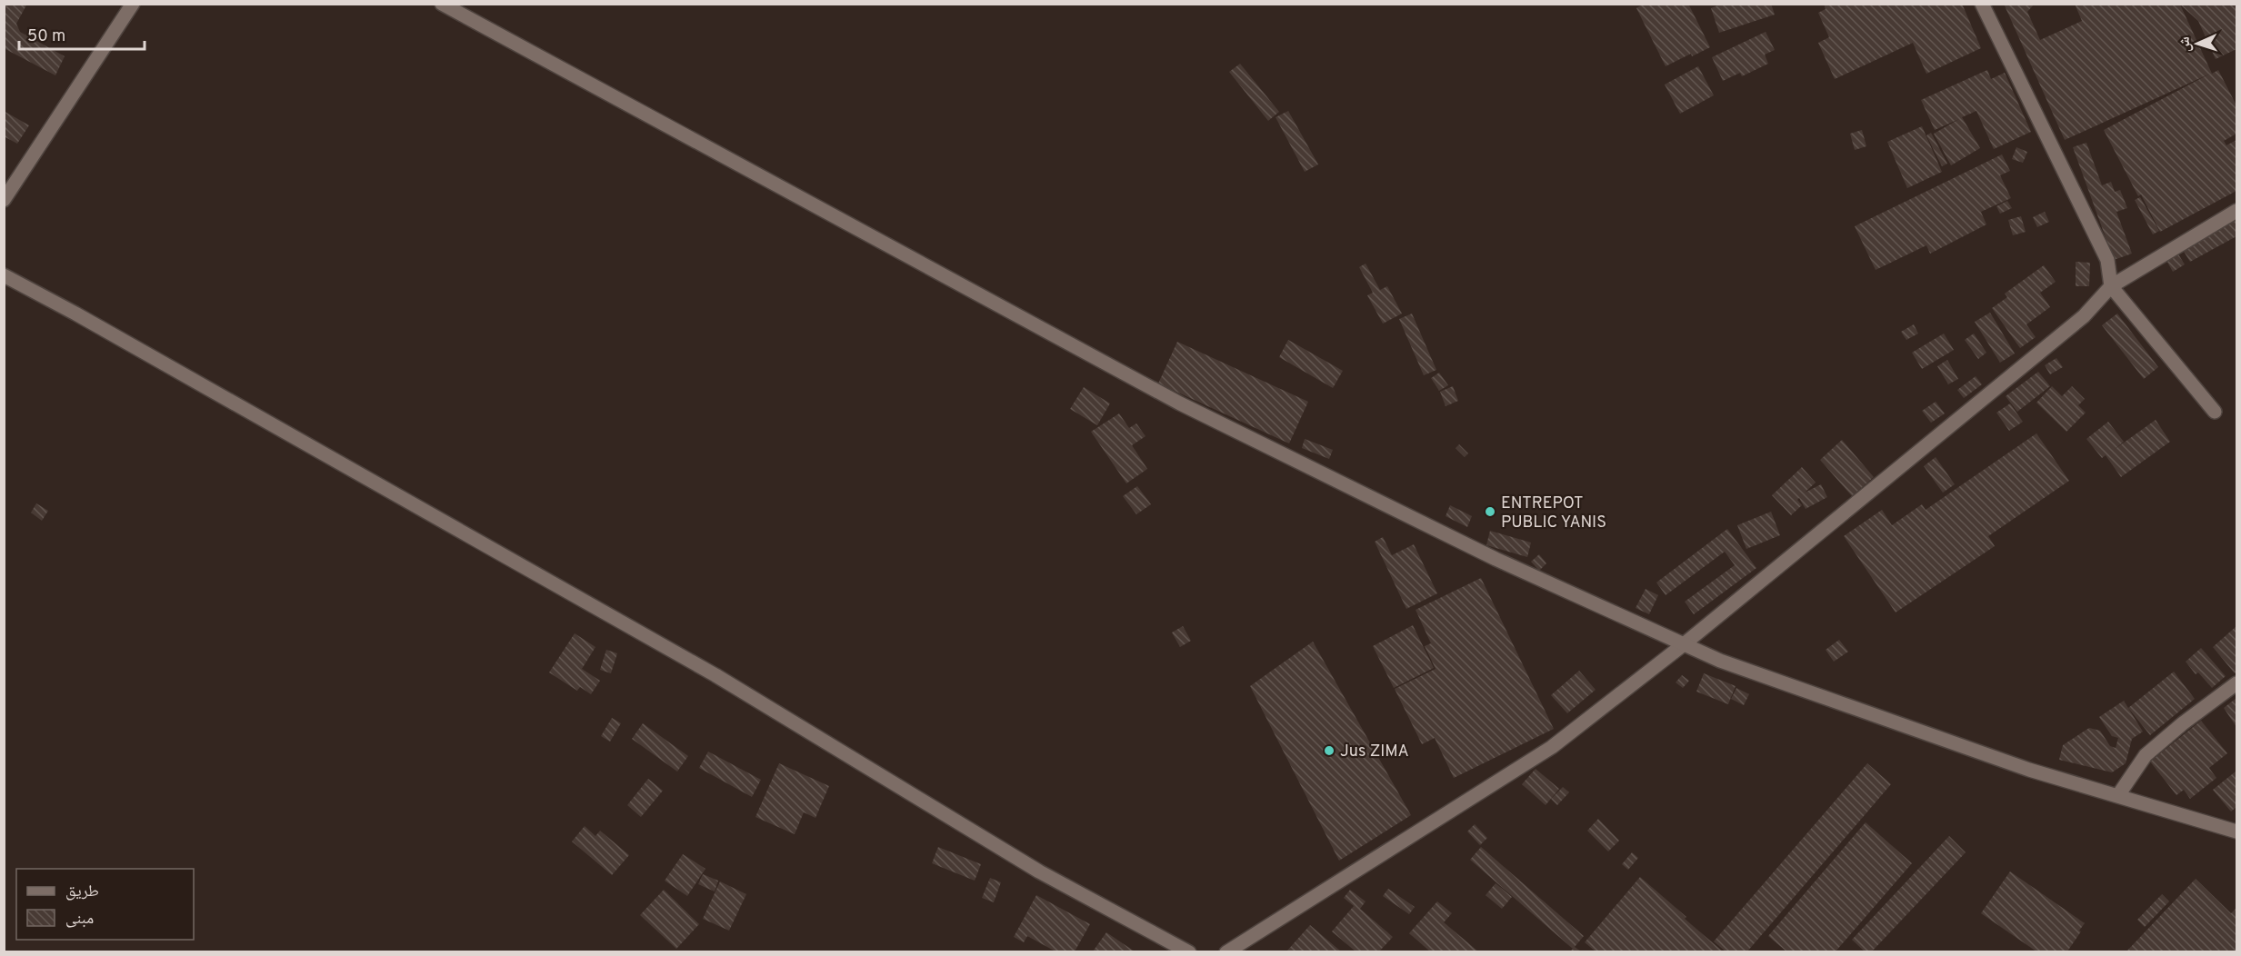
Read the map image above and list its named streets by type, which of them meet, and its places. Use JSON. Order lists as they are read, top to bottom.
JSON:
{
  "places": ["ENTREPOT PUBLIC YANIS", "Jus ZIMA"],
  "legend": ["طريق", "مبنى"],
  "scale_bar": "50 m",
  "north": "left"
}
